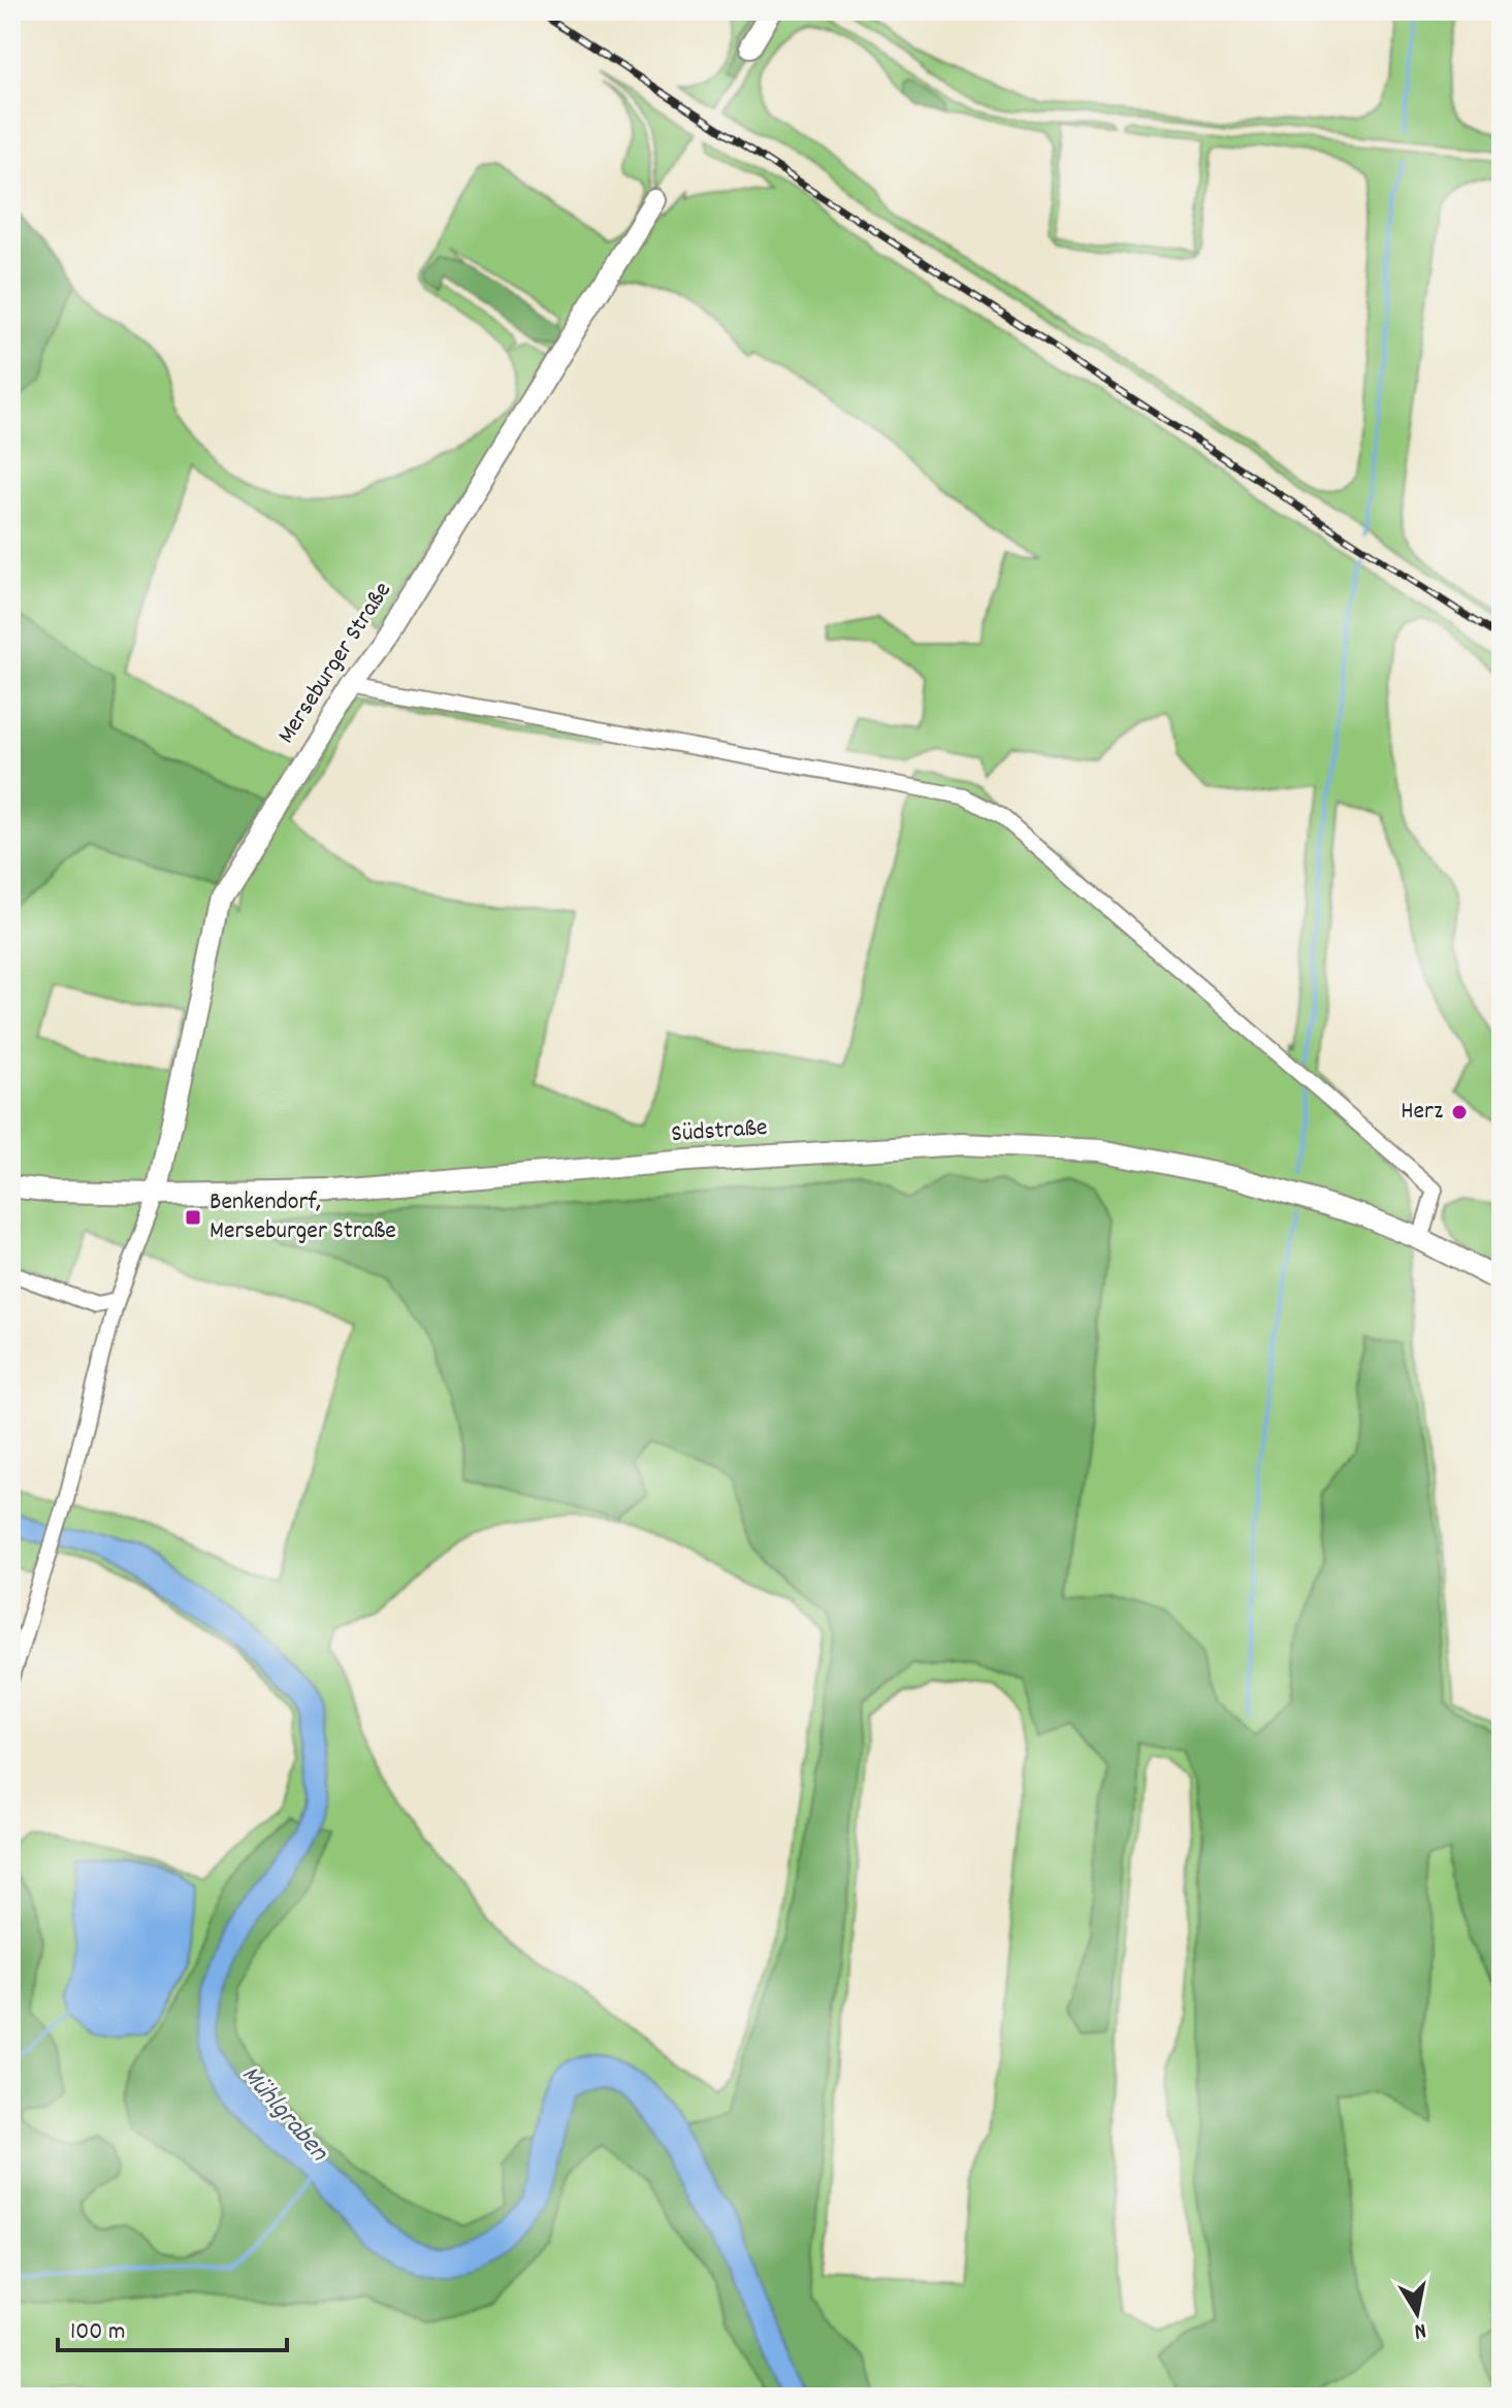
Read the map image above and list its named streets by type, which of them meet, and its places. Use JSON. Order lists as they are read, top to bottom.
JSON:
{
  "streets": {
    "main road": ["Merseburger Straße", "Südstraße"]
  },
  "crossings": [
    ["Merseburger Straße", "Südstraße"]
  ],
  "water": ["Mühlgraben"],
  "places": {
    "other": ["Herz"],
    "transit": ["Benkendorf, Merseburger Straße"]
  },
  "scale_bar": "100 m",
  "north": "bottom"
}
